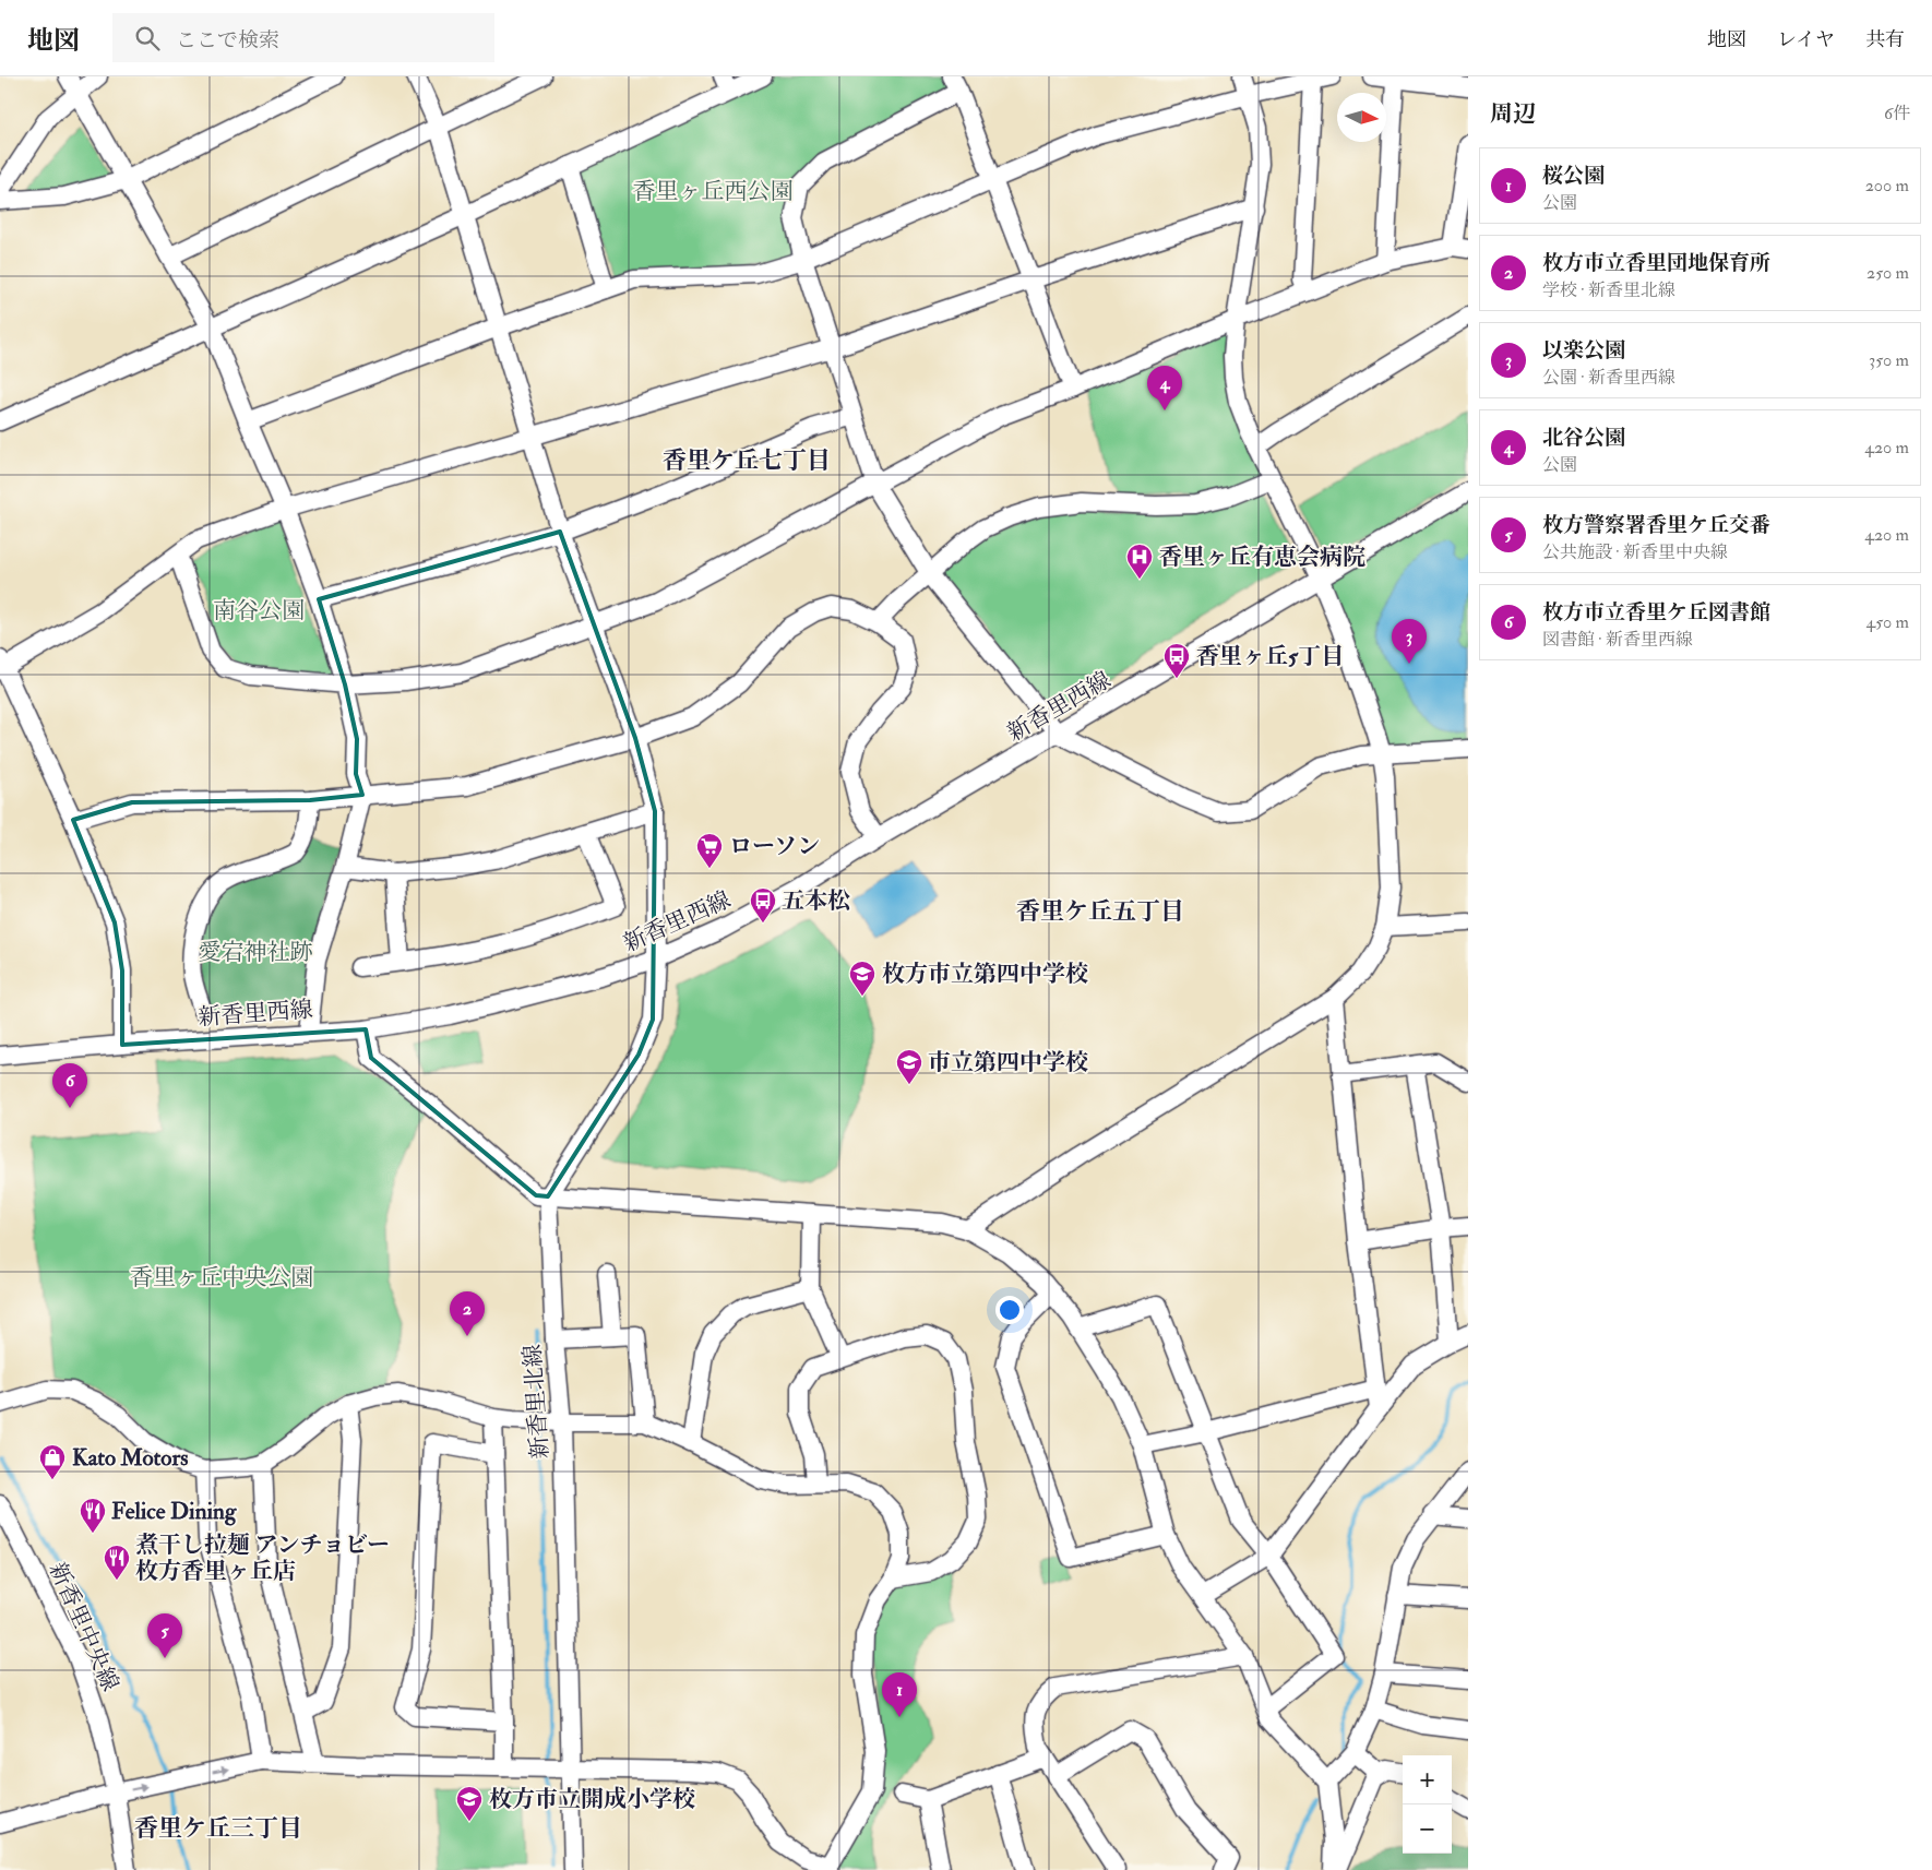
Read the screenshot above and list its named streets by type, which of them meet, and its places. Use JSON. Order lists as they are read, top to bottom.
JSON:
{
  "streets": {
    "street": ["新香里西線", "新香里北線", "新香里中央線"]
  },
  "districts": ["香里ケ丘七丁目", "香里ケ丘五丁目", "香里ケ丘三丁目"],
  "parks": [
    "香里ヶ丘西公園",
    "南谷公園",
    "愛宕神社跡",
    "香里ヶ丘中央公園"
  ],
  "places": {
    "hospital": ["香里ヶ丘有恵会病院"],
    "bus stop": ["香里ヶ丘5丁目", "五本松"],
    "supermarket": ["ローソン"],
    "school or university": ["枚方市立第四中学校", "市立第四中学校", "枚方市立開成小学校"],
    "shop": ["Kato Motors"],
    "restaurant": ["Felice Dining", "煮干し拉麺 アンチョビー 枚方香里ヶ丘店"]
  },
  "north": "right",
  "page": {
    "header": "地図",
    "search": "ここで検索",
    "nav": ["地図", "レイヤ", "共有"],
    "heading": ["周辺", "6件"],
    "list": [
      {
        "mark": "1",
        "name": "桜公園",
        "note": "公園",
        "value": "200 m"
      },
      {
        "mark": "2",
        "name": "枚方市立香里団地保育所",
        "note": "学校 · 新香里北線",
        "value": "250 m"
      },
      {
        "mark": "3",
        "name": "以楽公園",
        "note": "公園 · 新香里西線",
        "value": "350 m"
      },
      {
        "mark": "4",
        "name": "北谷公園",
        "note": "公園",
        "value": "420 m"
      },
      {
        "mark": "5",
        "name": "枚方警察署香里ケ丘交番",
        "note": "公共施設 · 新香里中央線",
        "value": "420 m"
      },
      {
        "mark": "6",
        "name": "枚方市立香里ケ丘図書館",
        "note": "図書館 · 新香里西線",
        "value": "450 m"
      }
    ],
    "pins": [
      "4",
      "3",
      "6",
      "2",
      "5",
      "1"
    ],
    "map_buttons": ["+", "−"]
  }
}
